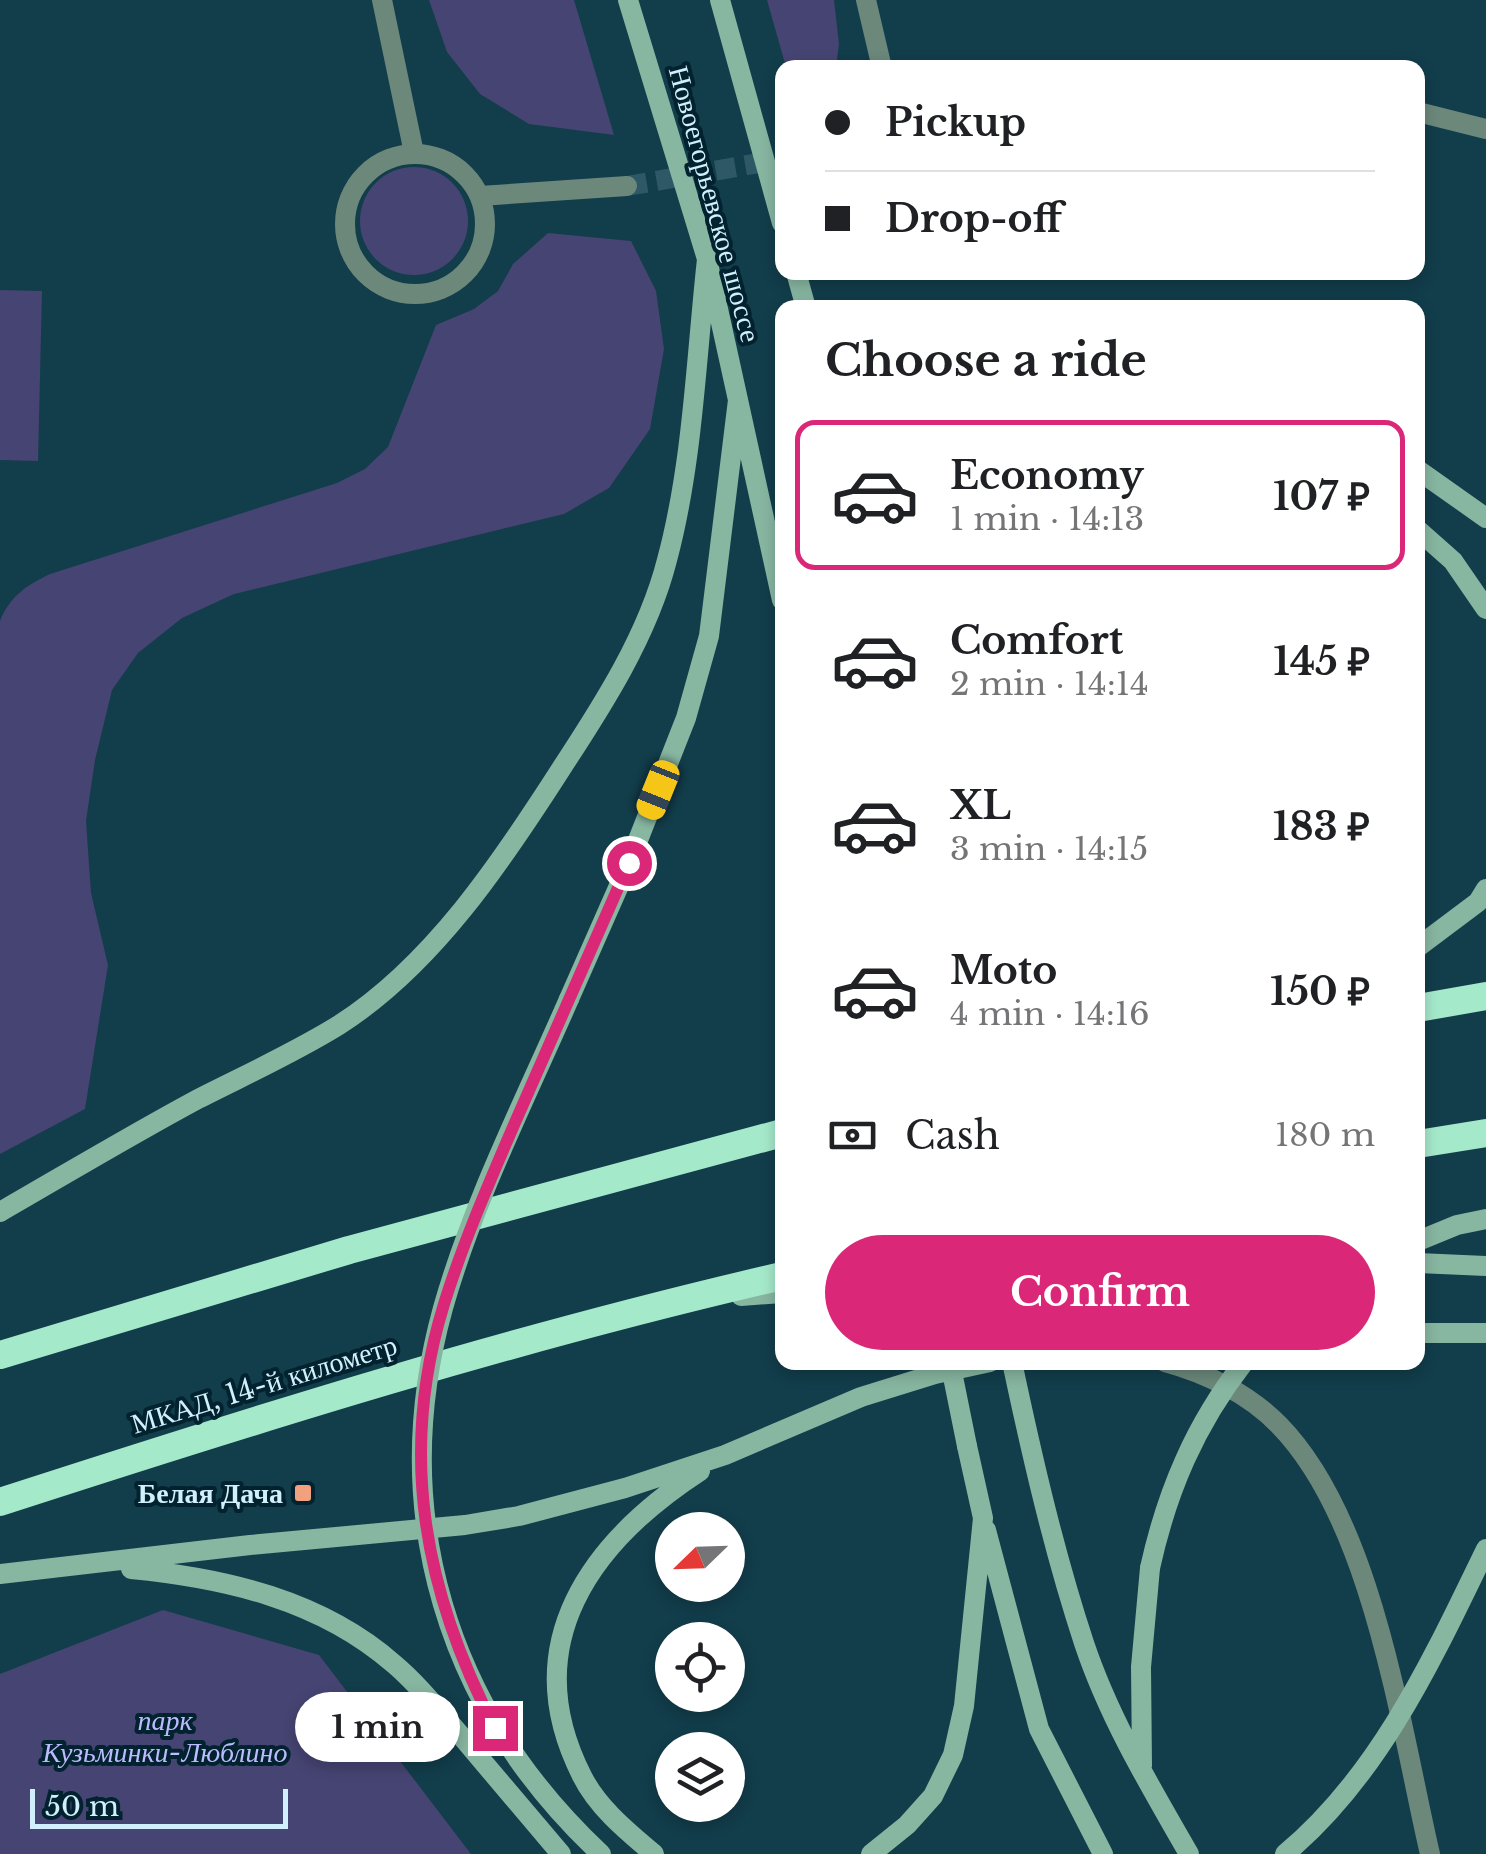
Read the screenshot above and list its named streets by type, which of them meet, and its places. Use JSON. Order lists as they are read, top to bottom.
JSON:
{
  "streets": {
    "highway": ["МКАД, 14-й километр"],
    "main road": ["Новоегорьевское шоссе"]
  },
  "parks": ["парк Кузьминки-Люблино"],
  "places": {
    "transit": ["Белая Дача"]
  },
  "scale_bar": "50 m",
  "north": "bottom left",
  "page": {
    "banner": ["Pickup", "Drop-off"],
    "heading": "Choose a ride",
    "list": [
      {
        "name": "Economy",
        "note": "1 min · 14:13",
        "value": "107 ₽"
      },
      {
        "name": "Comfort",
        "note": "2 min · 14:14",
        "value": "145 ₽"
      },
      {
        "name": "XL",
        "note": "3 min · 14:15",
        "value": "183 ₽"
      },
      {
        "name": "Moto",
        "note": "4 min · 14:16",
        "value": "150 ₽"
      }
    ],
    "pay": ["Cash", "180 m"],
    "buttons": "Confirm",
    "bubble": "1 min",
    "scale": "50 m"
  }
}
